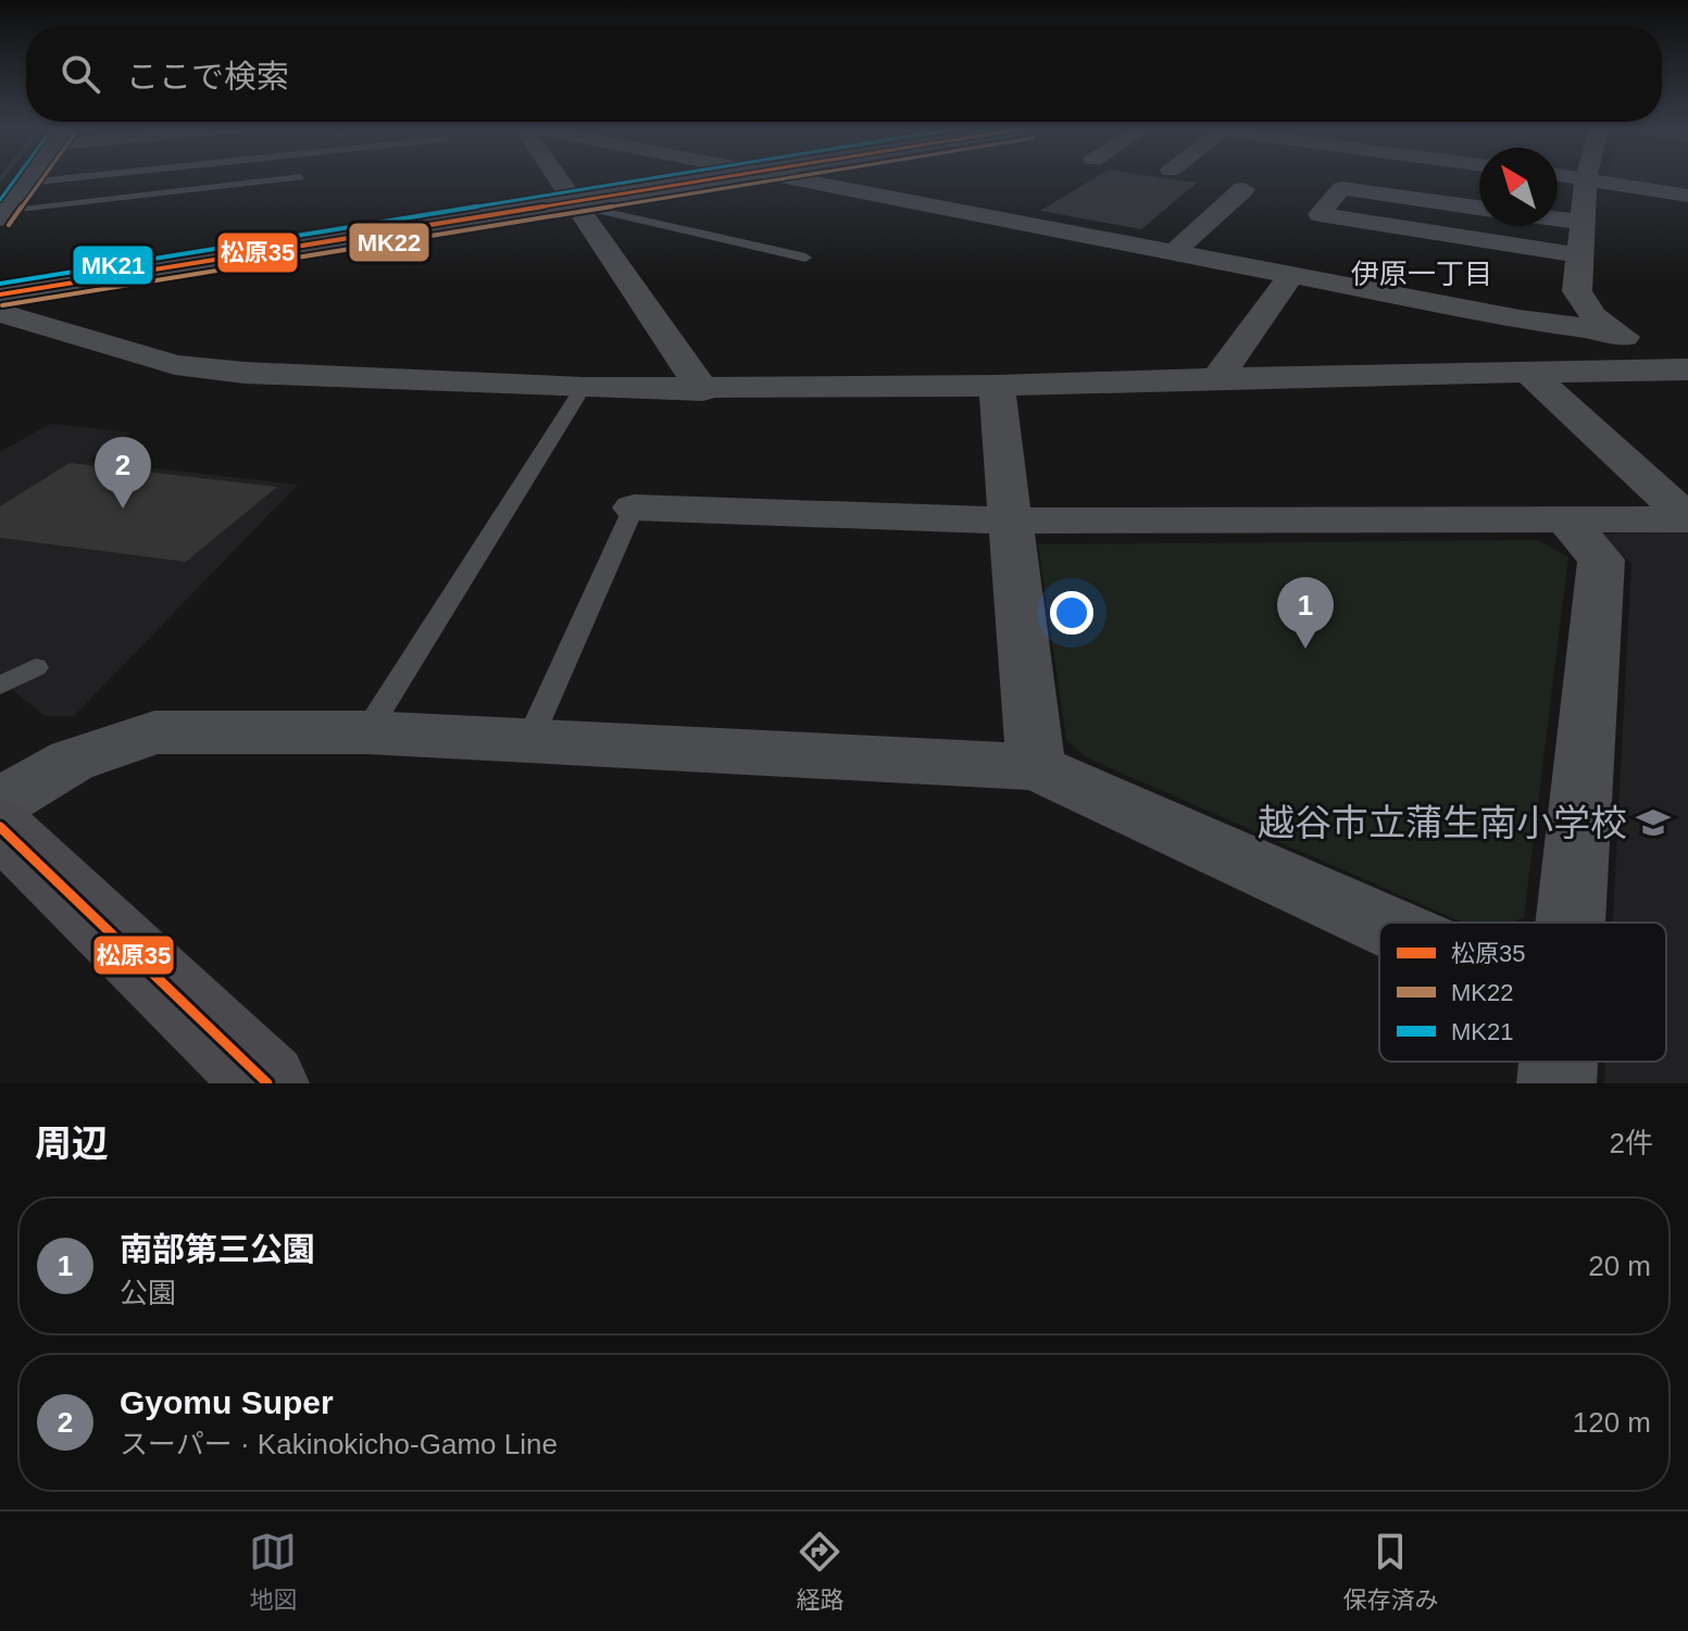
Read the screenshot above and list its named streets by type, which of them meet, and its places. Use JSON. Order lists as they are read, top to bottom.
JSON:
{
  "districts": ["伊原一丁目"],
  "places": {
    "school or university": ["越谷市立蒲生南小学校"]
  },
  "lines": ["transit line 松原35", "transit line MK22", "transit line MK21"],
  "legend": ["松原35", "MK22", "MK21"],
  "north": "top left",
  "page": {
    "search": "ここで検索",
    "pins": ["2", "1"],
    "heading": ["周辺", "2件"],
    "list": [
      {
        "mark": "1",
        "name": "南部第三公園",
        "note": "公園",
        "value": "20 m"
      },
      {
        "mark": "2",
        "name": "Gyomu Super",
        "note": "スーパー · Kakinokicho-Gamo Line",
        "value": "120 m"
      }
    ],
    "nav": ["地図", "経路", "保存済み"]
  }
}
